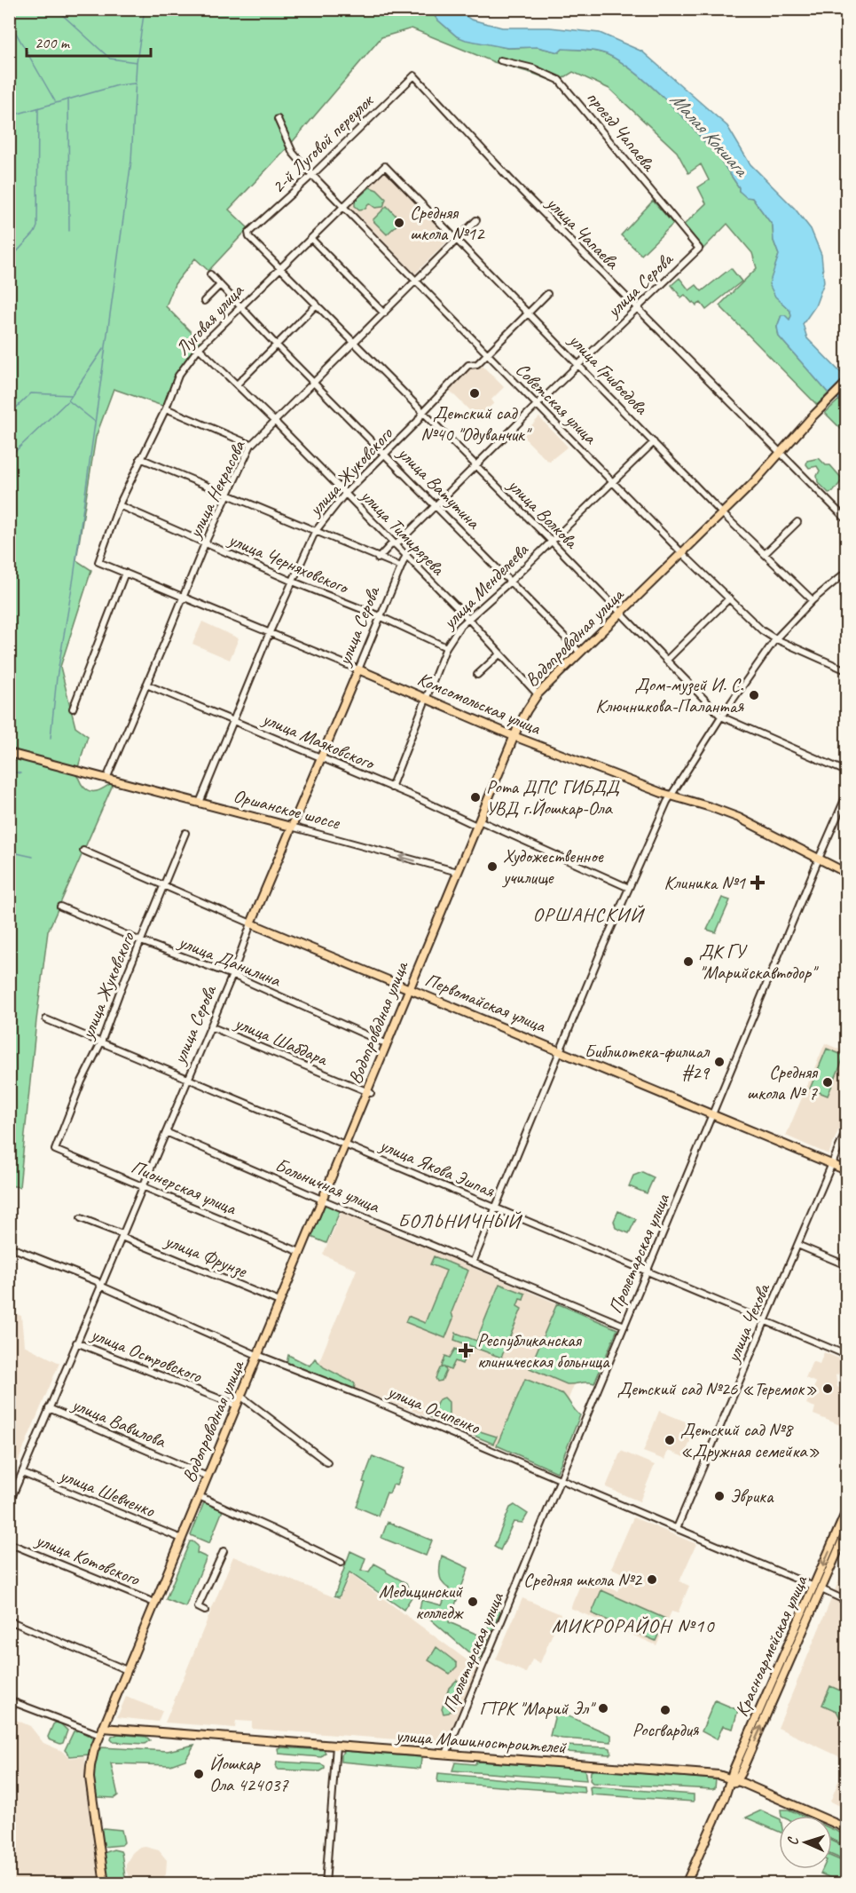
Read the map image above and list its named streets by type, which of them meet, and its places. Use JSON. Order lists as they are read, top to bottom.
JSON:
{
  "streets": {
    "main road": [
      "улица Серова",
      "Водопроводная улица",
      "Комсомольская улица",
      "Оршанское шоссе",
      "Первомайская улица",
      "Красноармейская улица",
      "улица Машиностроителей"
    ],
    "street": [
      "проезд Чапаева",
      "2-й Луговой переулок",
      "улица Чапаева",
      "Луговая улица",
      "улица Грибоедова",
      "Советская улица",
      "улица Жуковского",
      "улица Ватутина",
      "улица Некрасова",
      "улица Волкова",
      "улица Тимирязева",
      "улица Черняховского",
      "улица Менделеева",
      "улица Маяковского",
      "улица Данилина",
      "улица Шабдара",
      "улица Якова Эшпая",
      "Больничная улица",
      "Пионерская улица",
      "Пролетарская улица",
      "улица Фрунзе",
      "улица Чехова",
      "улица Островского",
      "улица Осипенко",
      "улица Вавилова",
      "улица Шевченко",
      "улица Котовского"
    ]
  },
  "crossings": [
    ["проезд Чапаева", "улица Серова"],
    ["2-й Луговой переулок", "улица Чапаева"],
    ["2-й Луговой переулок", "Советская улица"],
    ["2-й Луговой переулок", "улица Волкова"],
    ["улица Чапаева", "улица Серова"],
    ["улица Чапаева", "Водопроводная улица"],
    ["улица Серова", "улица Грибоедова"],
    ["улица Серова", "Советская улица"],
    ["улица Серова", "улица Ватутина"],
    ["улица Серова", "улица Волкова"],
    ["улица Серова", "улица Тимирязева"],
    ["улица Серова", "улица Черняховского"],
    ["улица Серова", "Комсомольская улица"],
    ["улица Серова", "улица Маяковского"],
    ["улица Серова", "Оршанское шоссе"],
    ["улица Серова", "улица Данилина"],
    ["улица Серова", "Первомайская улица"],
    ["улица Серова", "улица Шабдара"],
    ["улица Серова", "улица Якова Эшпая"],
    ["улица Серова", "Больничная улица"],
    ["улица Серова", "Пионерская улица"],
    ["улица Серова", "улица Фрунзе"],
    ["улица Серова", "улица Островского"],
    ["улица Серова", "улица Осипенко"],
    ["улица Серова", "улица Вавилова"],
    ["улица Серова", "улица Шевченко"],
    ["Луговая улица", "улица Грибоедова"],
    ["Луговая улица", "Советская улица"],
    ["Луговая улица", "улица Ватутина"],
    ["Луговая улица", "улица Волкова"],
    ["Луговая улица", "улица Тимирязева"],
    ["Луговая улица", "улица Черняховского"],
    ["Луговая улица", "Комсомольская улица"],
    ["улица Грибоедова", "улица Жуковского"],
    ["улица Грибоедова", "улица Некрасова"],
    ["улица Грибоедова", "улица Менделеева"],
    ["улица Грибоедова", "Водопроводная улица"],
    ["Советская улица", "улица Жуковского"],
    ["Советская улица", "улица Некрасова"],
    ["Советская улица", "улица Менделеева"],
    ["Советская улица", "Водопроводная улица"],
    ["улица Жуковского", "улица Ватутина"],
    ["улица Жуковского", "улица Волкова"],
    ["улица Жуковского", "улица Тимирязева"],
    ["улица Жуковского", "улица Черняховского"],
    ["улица Жуковского", "Комсомольская улица"],
    ["улица Жуковского", "улица Маяковского"],
    ["улица Жуковского", "Оршанское шоссе"],
    ["улица Жуковского", "улица Данилина"],
    ["улица Жуковского", "Первомайская улица"],
    ["улица Жуковского", "улица Якова Эшпая"],
    ["улица Жуковского", "Пионерская улица"],
    ["улица Ватутина", "улица Некрасова"],
    ["улица Ватутина", "улица Менделеева"],
    ["улица Ватутина", "Водопроводная улица"],
    ["улица Некрасова", "улица Волкова"],
    ["улица Некрасова", "улица Тимирязева"],
    ["улица Некрасова", "улица Черняховского"],
    ["улица Некрасова", "Комсомольская улица"],
    ["улица Некрасова", "улица Маяковского"],
    ["улица Некрасова", "Оршанское шоссе"],
    ["улица Волкова", "улица Менделеева"],
    ["улица Волкова", "Водопроводная улица"],
    ["улица Тимирязева", "улица Менделеева"],
    ["улица Тимирязева", "Водопроводная улица"],
    ["улица Черняховского", "улица Менделеева"],
    ["улица Менделеева", "Комсомольская улица"],
    ["улица Менделеева", "улица Маяковского"],
    ["Водопроводная улица", "Комсомольская улица"],
    ["Водопроводная улица", "улица Маяковского"],
    ["Водопроводная улица", "Оршанское шоссе"],
    ["Водопроводная улица", "улица Данилина"],
    ["Водопроводная улица", "Первомайская улица"],
    ["Водопроводная улица", "улица Шабдара"],
    ["Водопроводная улица", "улица Якова Эшпая"],
    ["Водопроводная улица", "Больничная улица"],
    ["Водопроводная улица", "Пионерская улица"],
    ["Водопроводная улица", "улица Фрунзе"],
    ["Водопроводная улица", "улица Островского"],
    ["Водопроводная улица", "улица Осипенко"],
    ["Водопроводная улица", "улица Вавилова"],
    ["Водопроводная улица", "улица Шевченко"],
    ["Водопроводная улица", "улица Котовского"],
    ["Водопроводная улица", "улица Машиностроителей"],
    ["Комсомольская улица", "Пролетарская улица"],
    ["Первомайская улица", "Пролетарская улица"],
    ["Первомайская улица", "улица Чехова"],
    ["улица Якова Эшпая", "Пролетарская улица"],
    ["улица Якова Эшпая", "улица Чехова"],
    ["Больничная улица", "Пролетарская улица"],
    ["Пролетарская улица", "улица Осипенко"],
    ["Пролетарская улица", "улица Машиностроителей"],
    ["улица Чехова", "улица Осипенко"],
    ["улица Осипенко", "Красноармейская улица"],
    ["Красноармейская улица", "улица Машиностроителей"]
  ],
  "one_way": ["Оршанское шоссе"],
  "districts": ["ОРШАНСКИЙ", "БОЛЬНИЧНЫЙ", "МИКРОРАЙОН №10"],
  "water": ["Малая Кокшага"],
  "places": {
    "other": [
      "Средняя школа №12",
      "Детский сад №40 \"Одуванчик\"",
      "Дом-музей И. С. Ключникова-Палантая",
      "Рота ДПС ГИБДД УВД г.Йошкар-Ола",
      "Художественное училище",
      "ДК ГУ \"Марийскавтодор\"",
      "Библиотека-филиал #29",
      "Средняя школа № 7",
      "Детский сад №26 «Теремок»",
      "Детский сад №8 «Дружная семейка»",
      "Эврика",
      "Средняя школа №2",
      "Медицинский колледж",
      "ГТРК \"Марий Эл\"",
      "Росгвардия",
      "Йошкар Ола 424037"
    ],
    "health": ["Клиника №1", "Республиканская клиническая больница"]
  },
  "scale_bar": "200 m",
  "north": "left"
}
